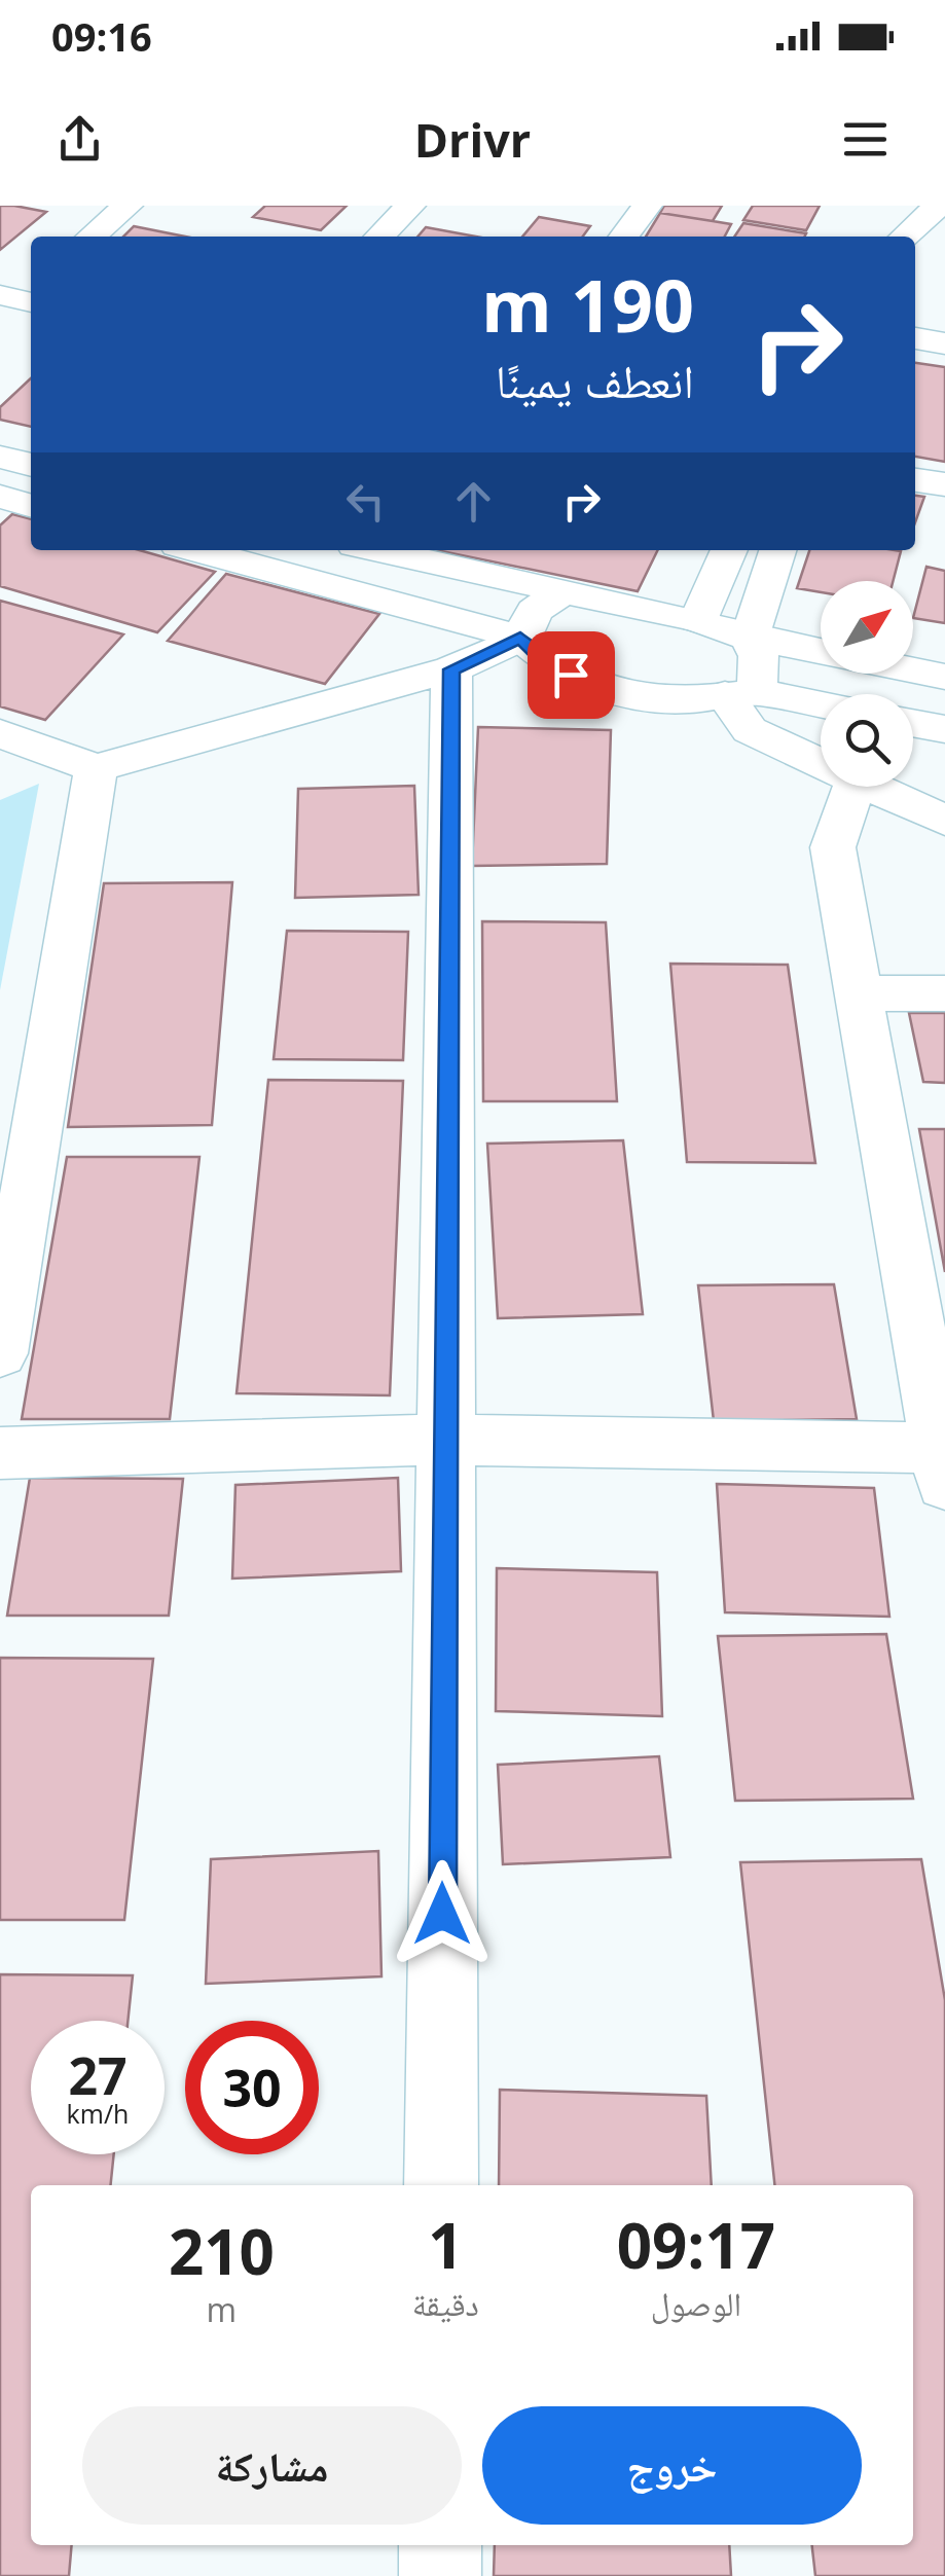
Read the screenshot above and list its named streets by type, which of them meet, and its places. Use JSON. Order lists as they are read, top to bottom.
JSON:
{
  "north": "top right",
  "page": {
    "status": "09:16",
    "header": "Drivr",
    "turn": ["190 m", "انعطف يمينًا"],
    "speed": "27 km/h",
    "limit": "30",
    "eta": [
      "09:17",
      "الوصول",
      "1",
      "دقيقة",
      "210",
      "m"
    ],
    "buttons": ["خروج", "مشاركة"]
  }
}
